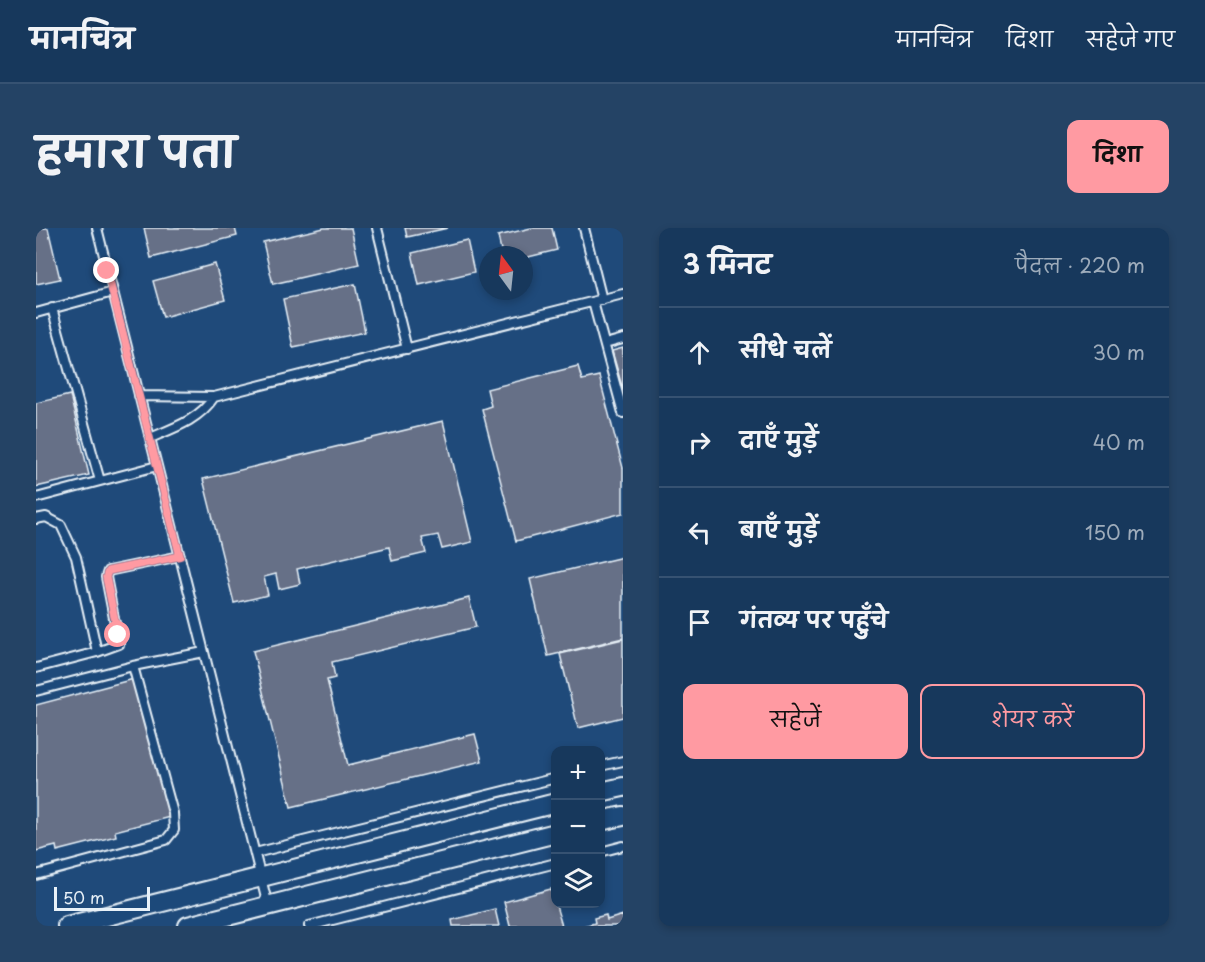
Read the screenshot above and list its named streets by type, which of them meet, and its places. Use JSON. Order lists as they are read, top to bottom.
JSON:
{
  "scale_bar": "50 m",
  "north": "top",
  "page": {
    "header": "मानचित्र",
    "nav": ["मानचित्र", "दिशा", "सहेजे गए"],
    "title": "हमारा पता",
    "buttons": [
      "दिशा",
      ["सहेजें", "शेयर करें"]
    ],
    "heading": ["3 मिनट", "पैदल · 220 m"],
    "list": [
      ["सीधे चलें", "30 m"],
      ["दाएँ मुड़ें", "40 m"],
      ["बाएँ मुड़ें", "150 m"],
      "गंतव्य पर पहुँचे"
    ],
    "map_buttons": ["+", "−"],
    "scale": "50 m"
  }
}
